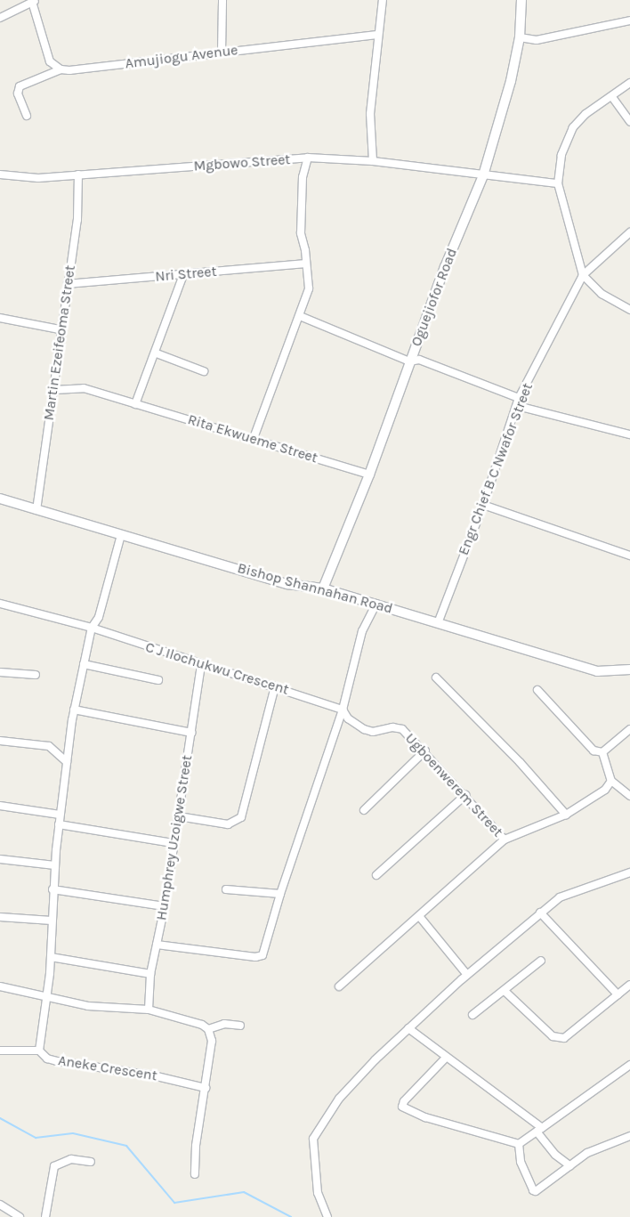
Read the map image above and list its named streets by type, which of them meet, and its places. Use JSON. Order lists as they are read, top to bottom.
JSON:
{
  "streets": {
    "main road": ["Oguejiofor Road", "Bishop Shannahan Road"],
    "street": [
      "Amujiogu Avenue",
      "Mgbowo Street",
      "Nri Street",
      "Martin Ezeifeoma Street",
      "Rita Ekwueme Street",
      "Engr Chief B C Nwafor Street",
      "C J Ilochukwu Crescent",
      "Ugboenwerem Street",
      "Humphrey Uzoigwe Street",
      "Aneke Crescent"
    ]
  },
  "crossings": [
    ["Mgbowo Street", "Oguejiofor Road"],
    ["Mgbowo Street", "Martin Ezeifeoma Street"],
    ["Nri Street", "Martin Ezeifeoma Street"],
    ["Oguejiofor Road", "Rita Ekwueme Street"],
    ["Oguejiofor Road", "Bishop Shannahan Road"],
    ["Martin Ezeifeoma Street", "Rita Ekwueme Street"],
    ["Martin Ezeifeoma Street", "Bishop Shannahan Road"],
    ["Engr Chief B C Nwafor Street", "Bishop Shannahan Road"],
    ["Bishop Shannahan Road", "Aneke Crescent"],
    ["C J Ilochukwu Crescent", "Ugboenwerem Street"],
    ["C J Ilochukwu Crescent", "Humphrey Uzoigwe Street"],
    ["C J Ilochukwu Crescent", "Aneke Crescent"]
  ]
}
